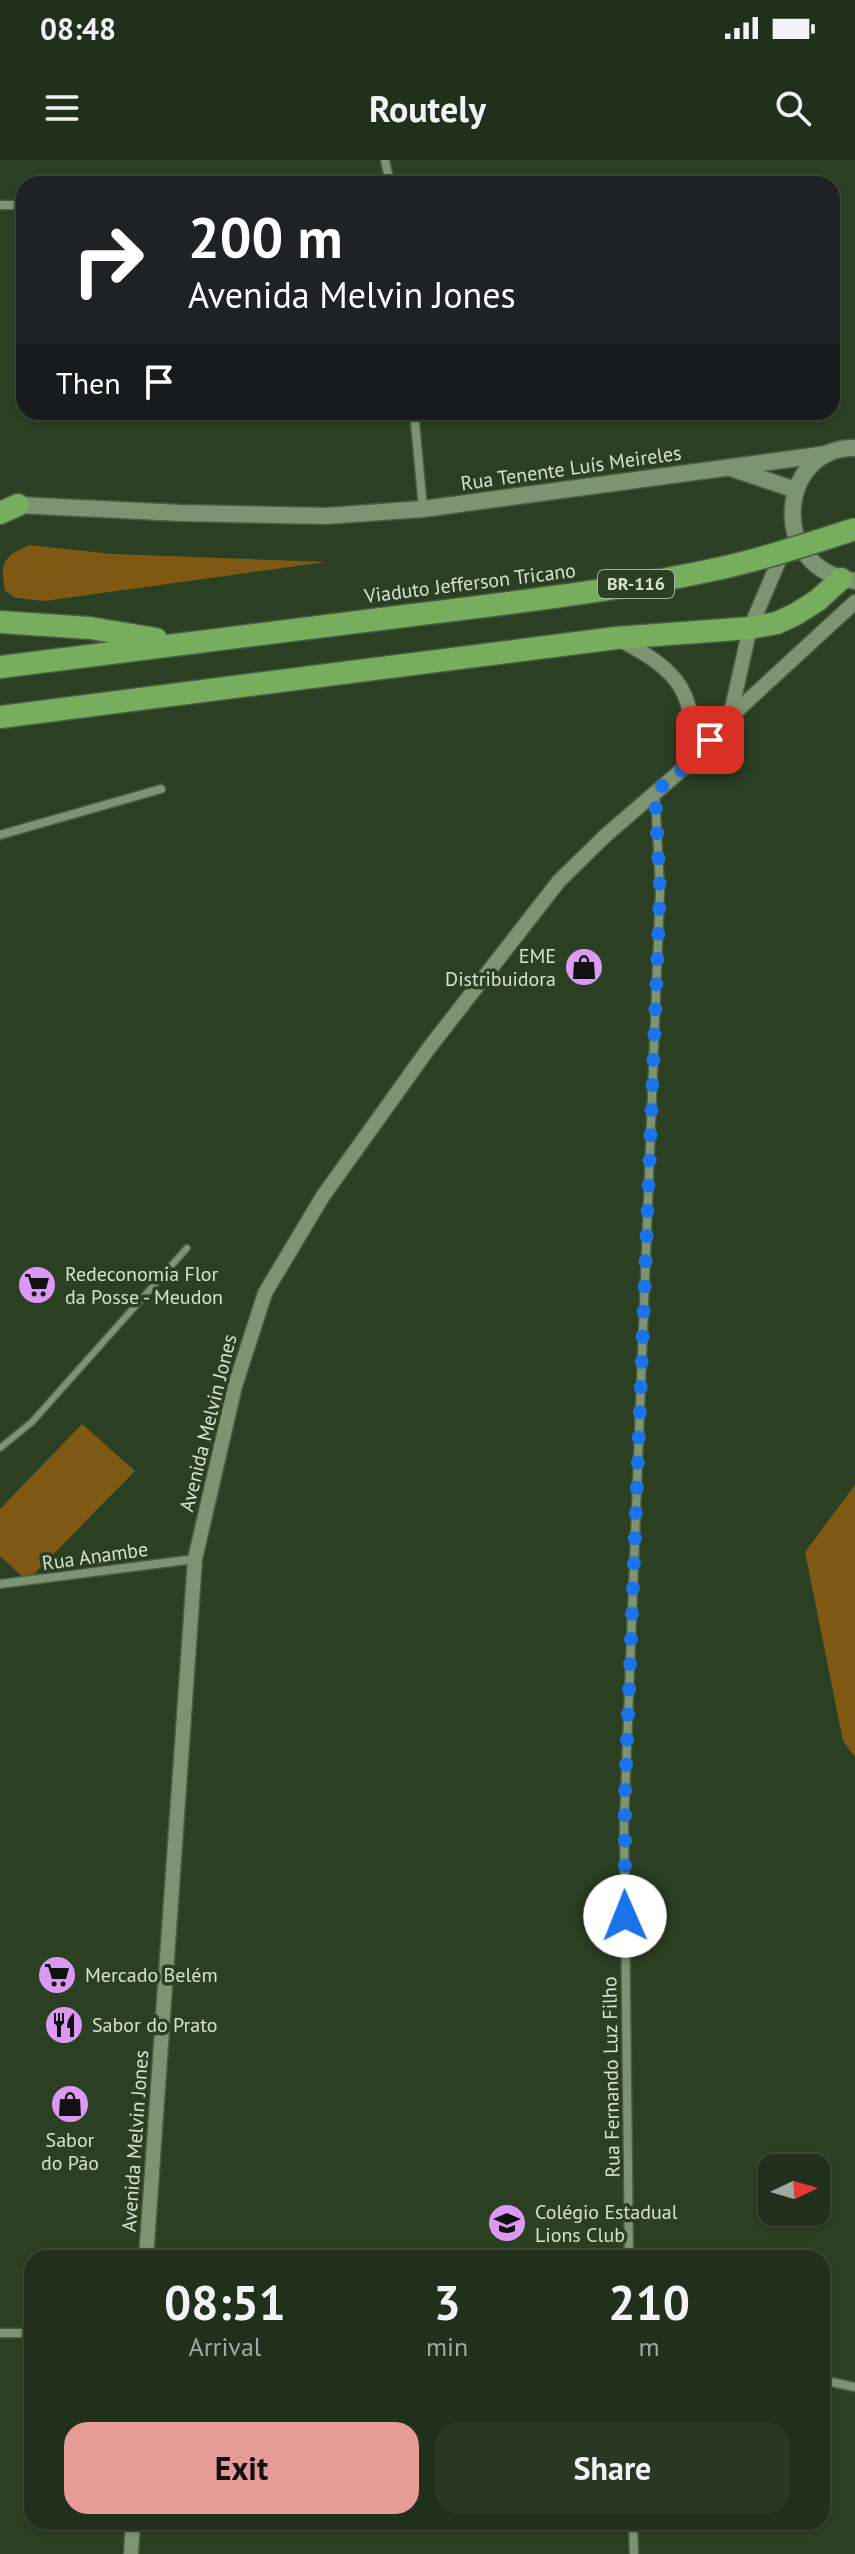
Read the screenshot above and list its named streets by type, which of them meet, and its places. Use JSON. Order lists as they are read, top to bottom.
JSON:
{
  "streets": {
    "highway": ["Viaduto Jefferson Tricano", "BR-116"],
    "main road": ["Rua Tenente Luís Meireles"],
    "street": ["Avenida Melvin Jones", "Rua Anambe", "Rua Fernando Luz Filho"]
  },
  "crossings": [
    ["Viaduto Jefferson Tricano", "BR-116"],
    ["Avenida Melvin Jones", "Rua Anambe"],
    ["Avenida Melvin Jones", "Rua Fernando Luz Filho"]
  ],
  "places": {
    "shop": ["EME Distribuidora", "Sabor do Pão"],
    "supermarket": ["Redeconomia Flor da Posse - Meudon", "Mercado Belém"],
    "restaurant": ["Sabor do Prato"],
    "school or university": ["Colégio Estadual Lions Club"]
  },
  "north": "right",
  "page": {
    "status": "08:48",
    "header": "Routely",
    "turn": ["200 m", "Avenida Melvin Jones"],
    "then": "Then",
    "eta": [
      "08:51",
      "Arrival",
      "3",
      "min",
      "210",
      "m"
    ],
    "buttons": ["Exit", "Share"]
  }
}
